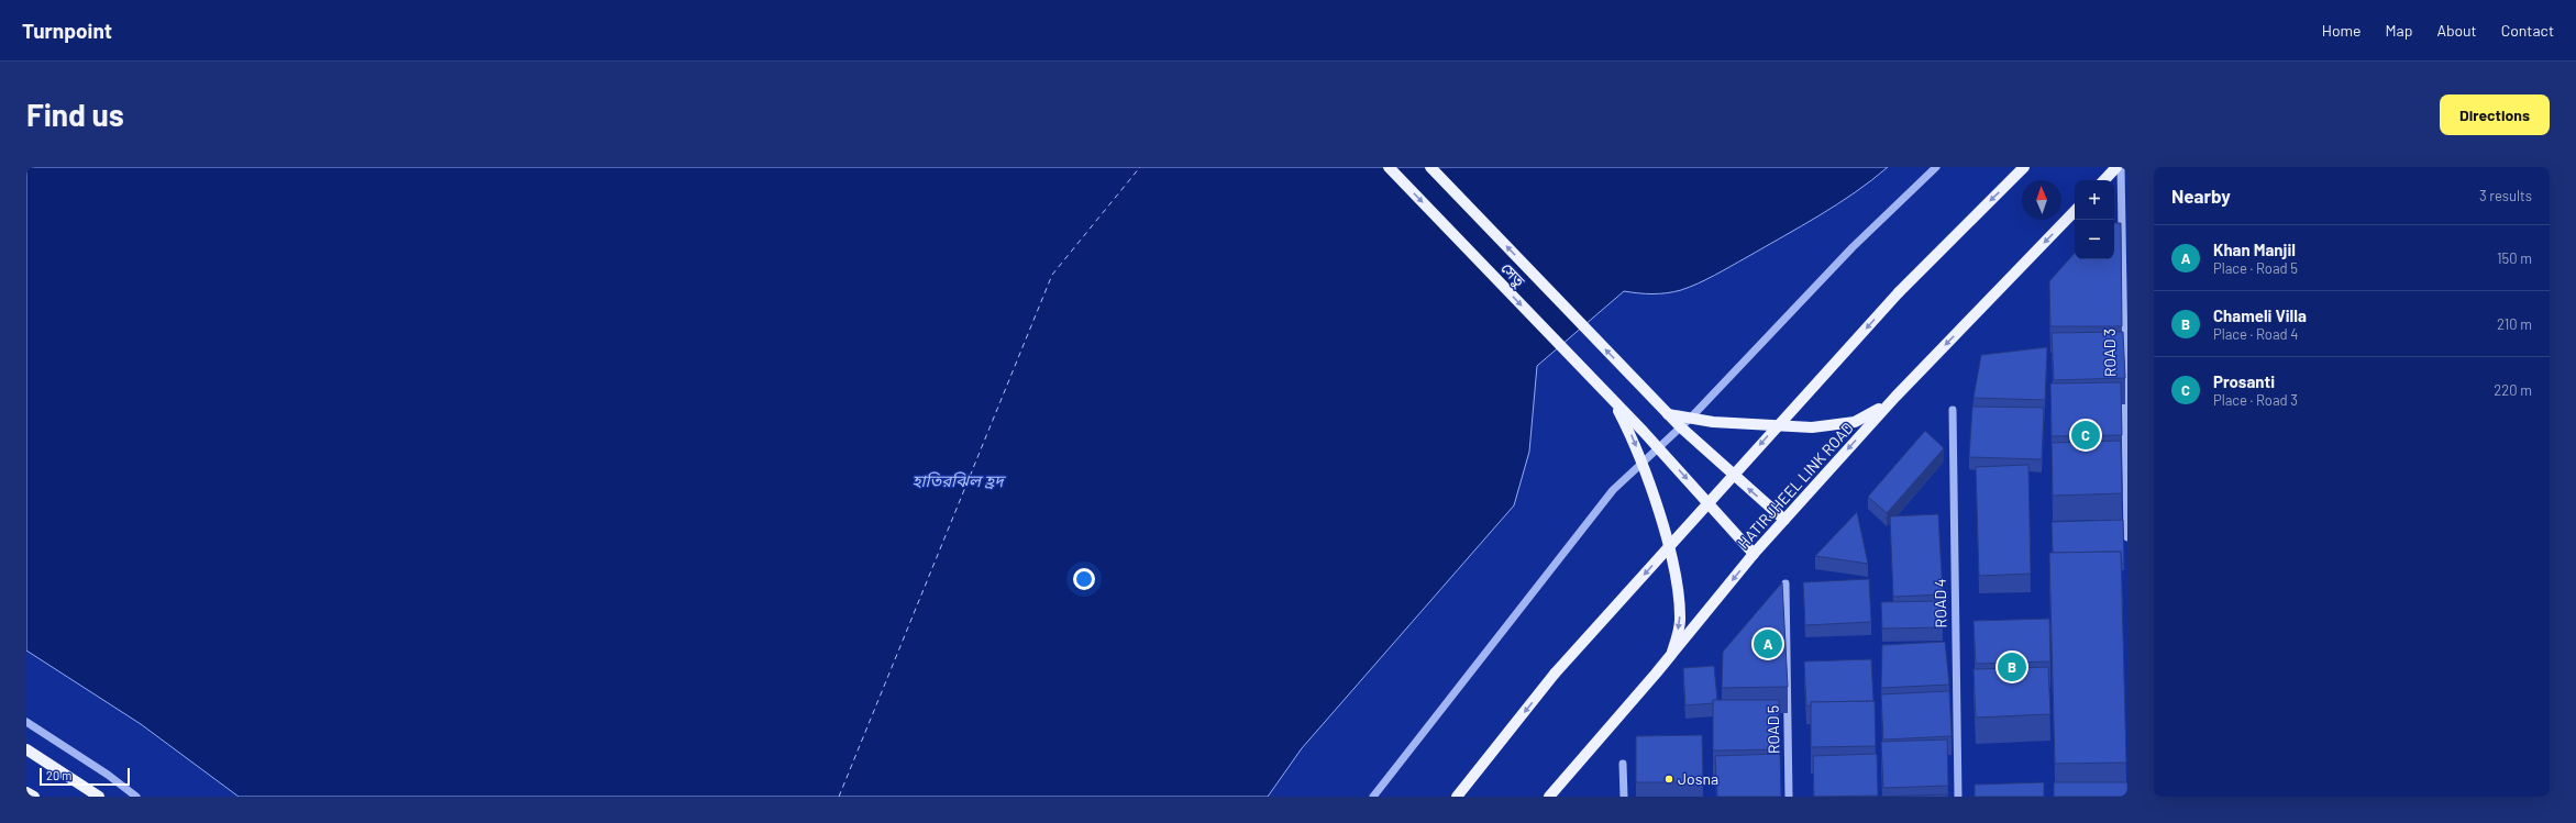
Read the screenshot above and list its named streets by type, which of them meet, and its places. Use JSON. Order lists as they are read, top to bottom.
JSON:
{
  "streets": {
    "main road": ["সেতু", "HATIRJHEEL LINK ROAD"],
    "street": ["ROAD 3", "ROAD 4", "ROAD 5"]
  },
  "crossings": [
    ["সেতু", "HATIRJHEEL LINK ROAD"]
  ],
  "water": ["হাতিরঝিল হ্রদ"],
  "places": ["Josna"],
  "scale_bar": "20 m",
  "north": "top",
  "page": {
    "header": "Turnpoint",
    "nav": [
      "Home",
      "Map",
      "About",
      "Contact"
    ],
    "buttons": "Directions",
    "title": "Find us",
    "heading": ["Nearby", "3 results"],
    "map_buttons": ["+", "−"],
    "list": [
      {
        "mark": "A",
        "name": "Khan Manjil",
        "note": "Place · Road 5",
        "value": "150 m"
      },
      {
        "mark": "B",
        "name": "Chameli Villa",
        "note": "Place · Road 4",
        "value": "210 m"
      },
      {
        "mark": "C",
        "name": "Prosanti",
        "note": "Place · Road 3",
        "value": "220 m"
      }
    ],
    "pins": ["C", "A", "B"],
    "scale": "20 m"
  }
}
